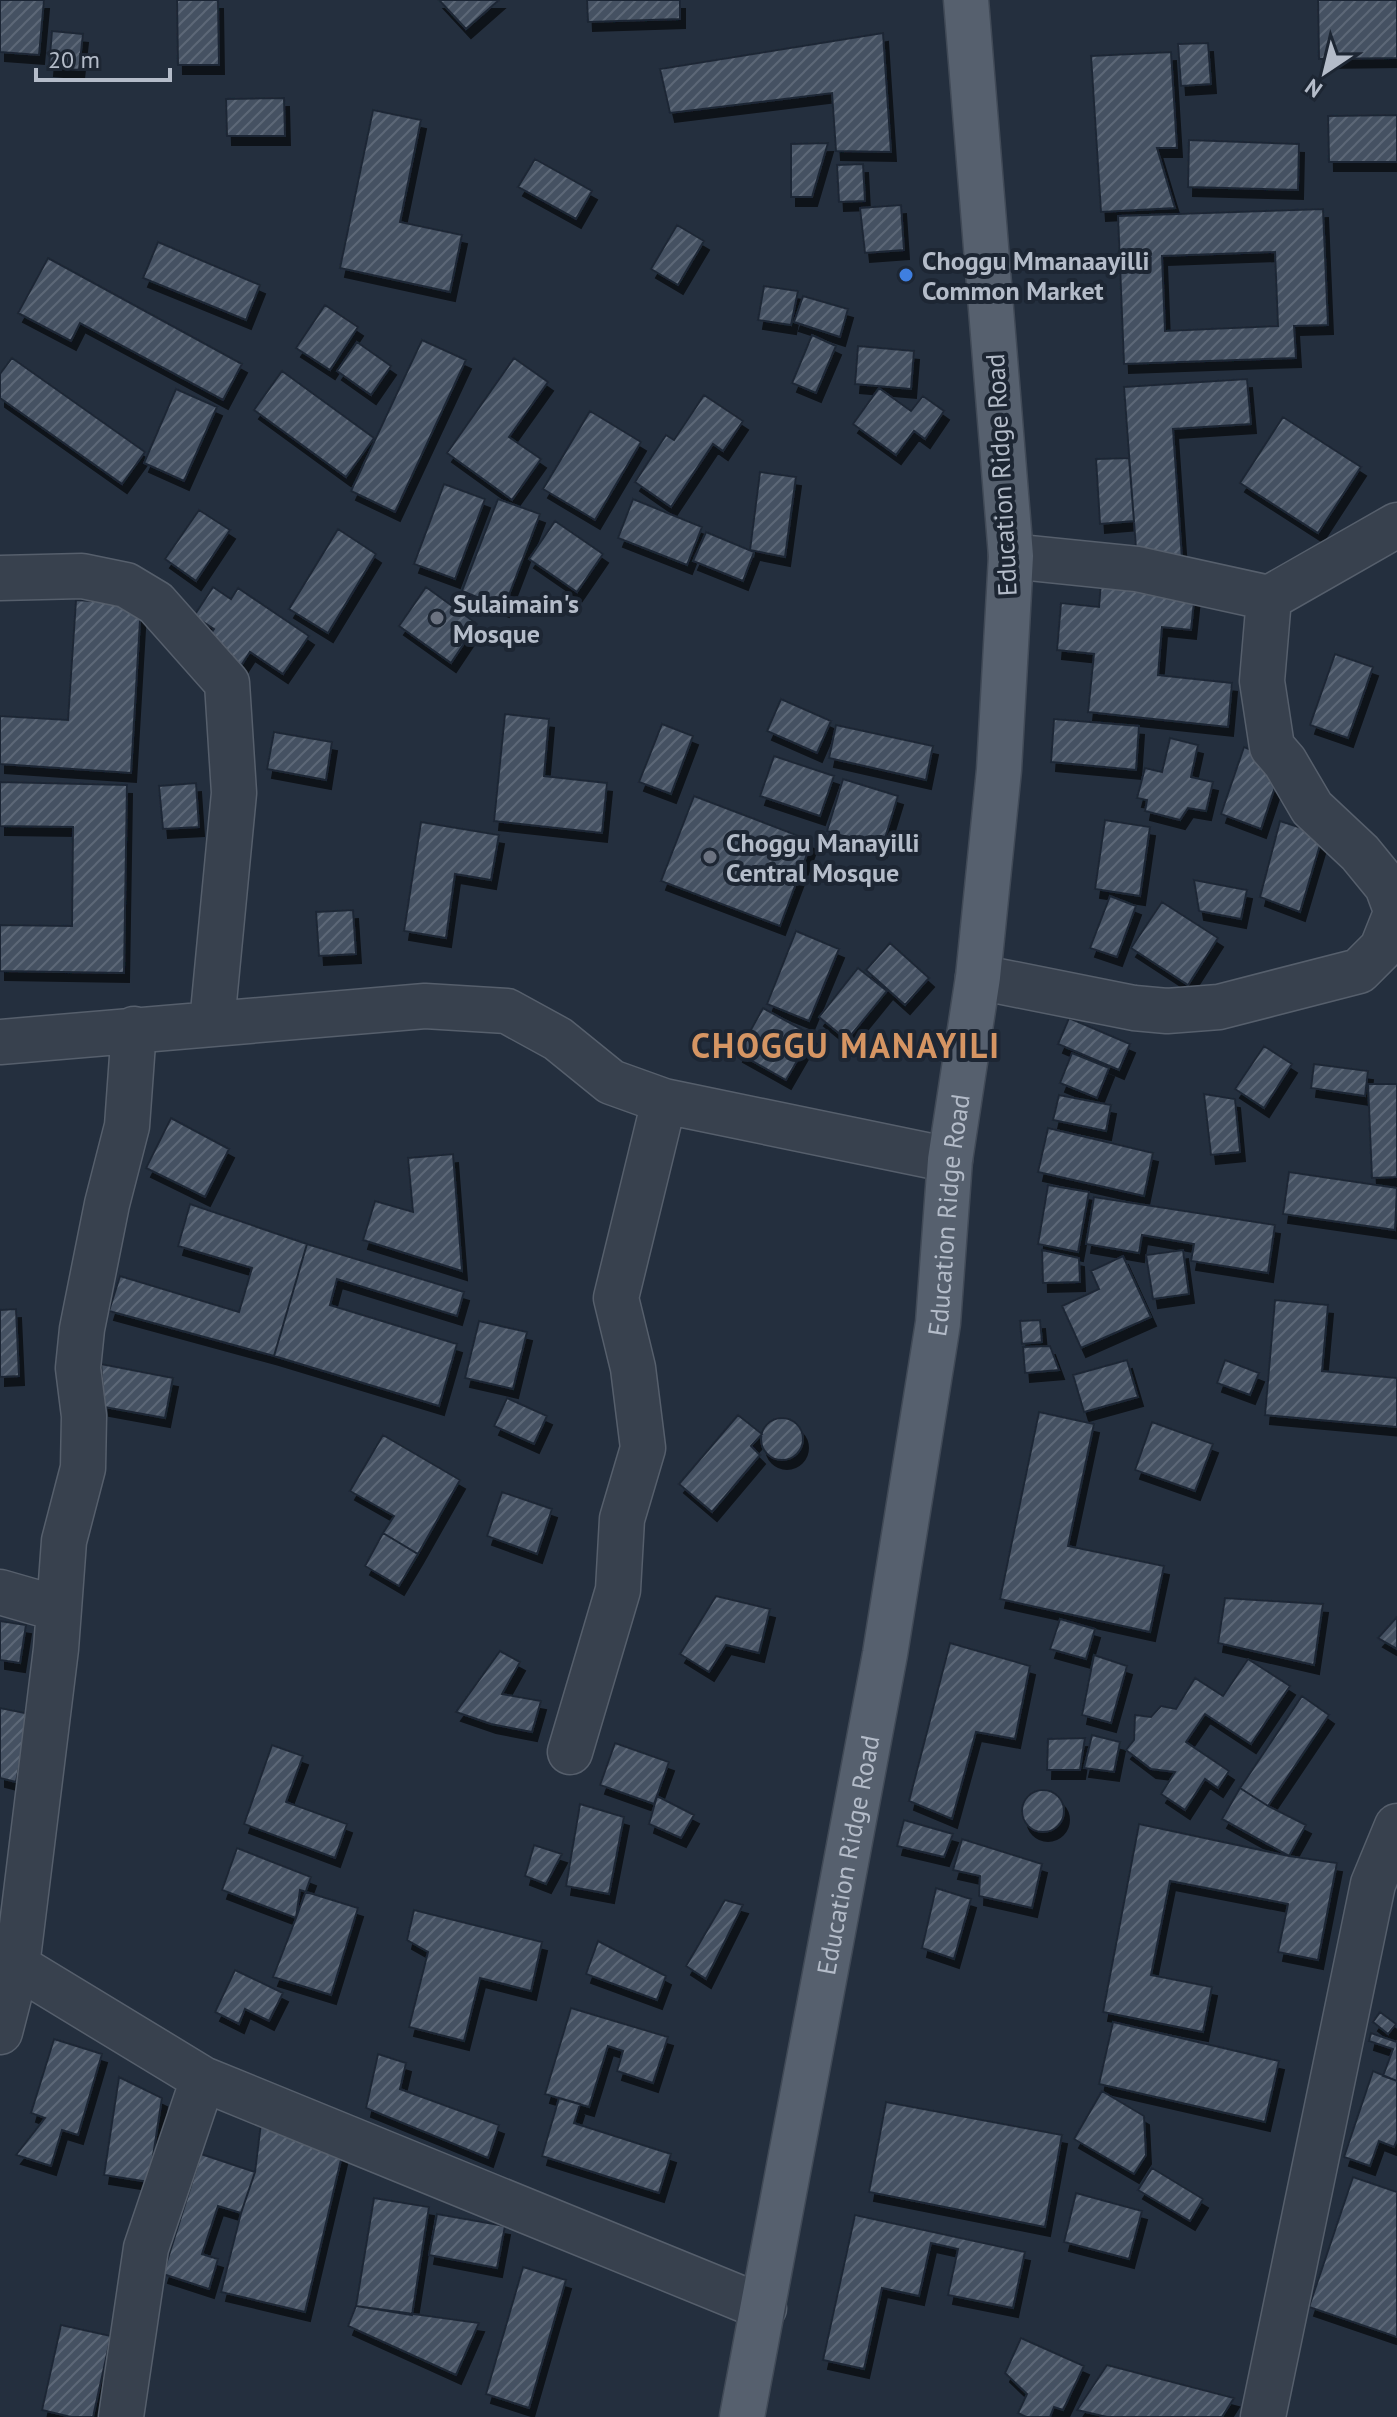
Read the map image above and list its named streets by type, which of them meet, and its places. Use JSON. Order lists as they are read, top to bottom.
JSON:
{
  "streets": {
    "main road": ["Education Ridge Road"]
  },
  "districts": ["CHOGGU MANAYILI"],
  "places": ["Choggu Mmanaayilli Common Market", "Sulaimain's Mosque", "Choggu Manayilli Central Mosque"],
  "scale_bar": "20 m",
  "north": "bottom left"
}
